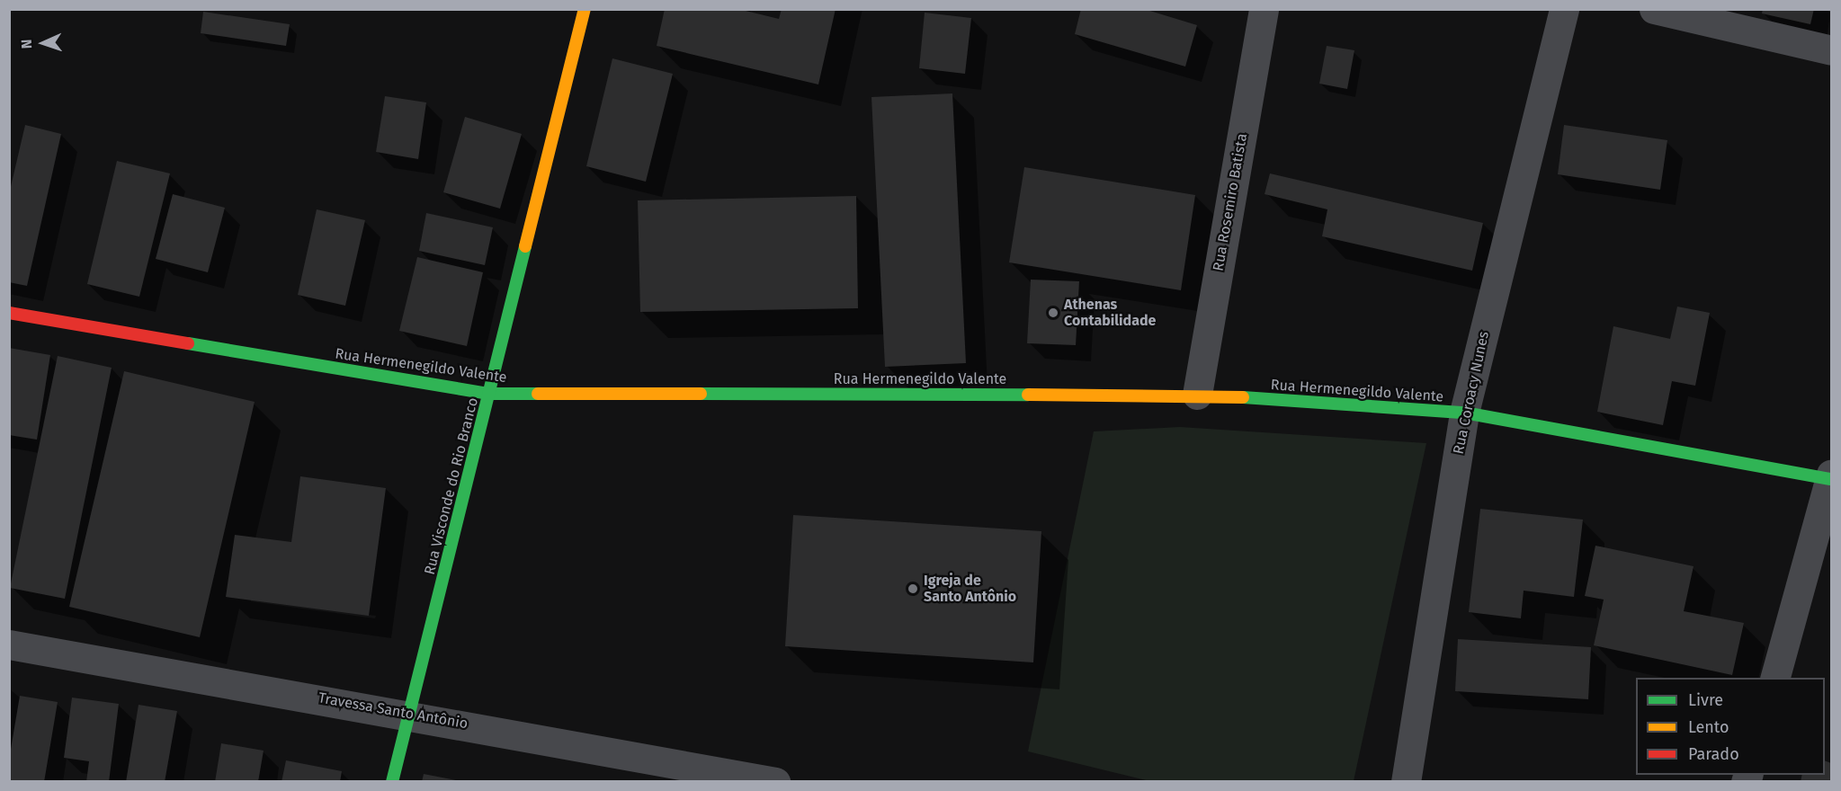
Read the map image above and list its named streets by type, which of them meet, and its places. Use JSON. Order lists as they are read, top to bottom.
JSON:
{
  "streets": {
    "street": [
      "Rua Rosemiro Batista",
      "Rua Hermenegildo Valente",
      "Rua Coroacy Nunes",
      "Rua Visconde do Rio Branco",
      "Travessa Santo Antônio"
    ]
  },
  "crossings": [
    ["Rua Rosemiro Batista", "Rua Hermenegildo Valente"],
    ["Rua Hermenegildo Valente", "Rua Coroacy Nunes"],
    ["Rua Hermenegildo Valente", "Rua Visconde do Rio Branco"],
    ["Rua Visconde do Rio Branco", "Travessa Santo Antônio"]
  ],
  "places": ["Athenas Contabilidade", "Igreja de Santo Antônio"],
  "legend": ["Livre", "Lento", "Parado"],
  "north": "left"
}
